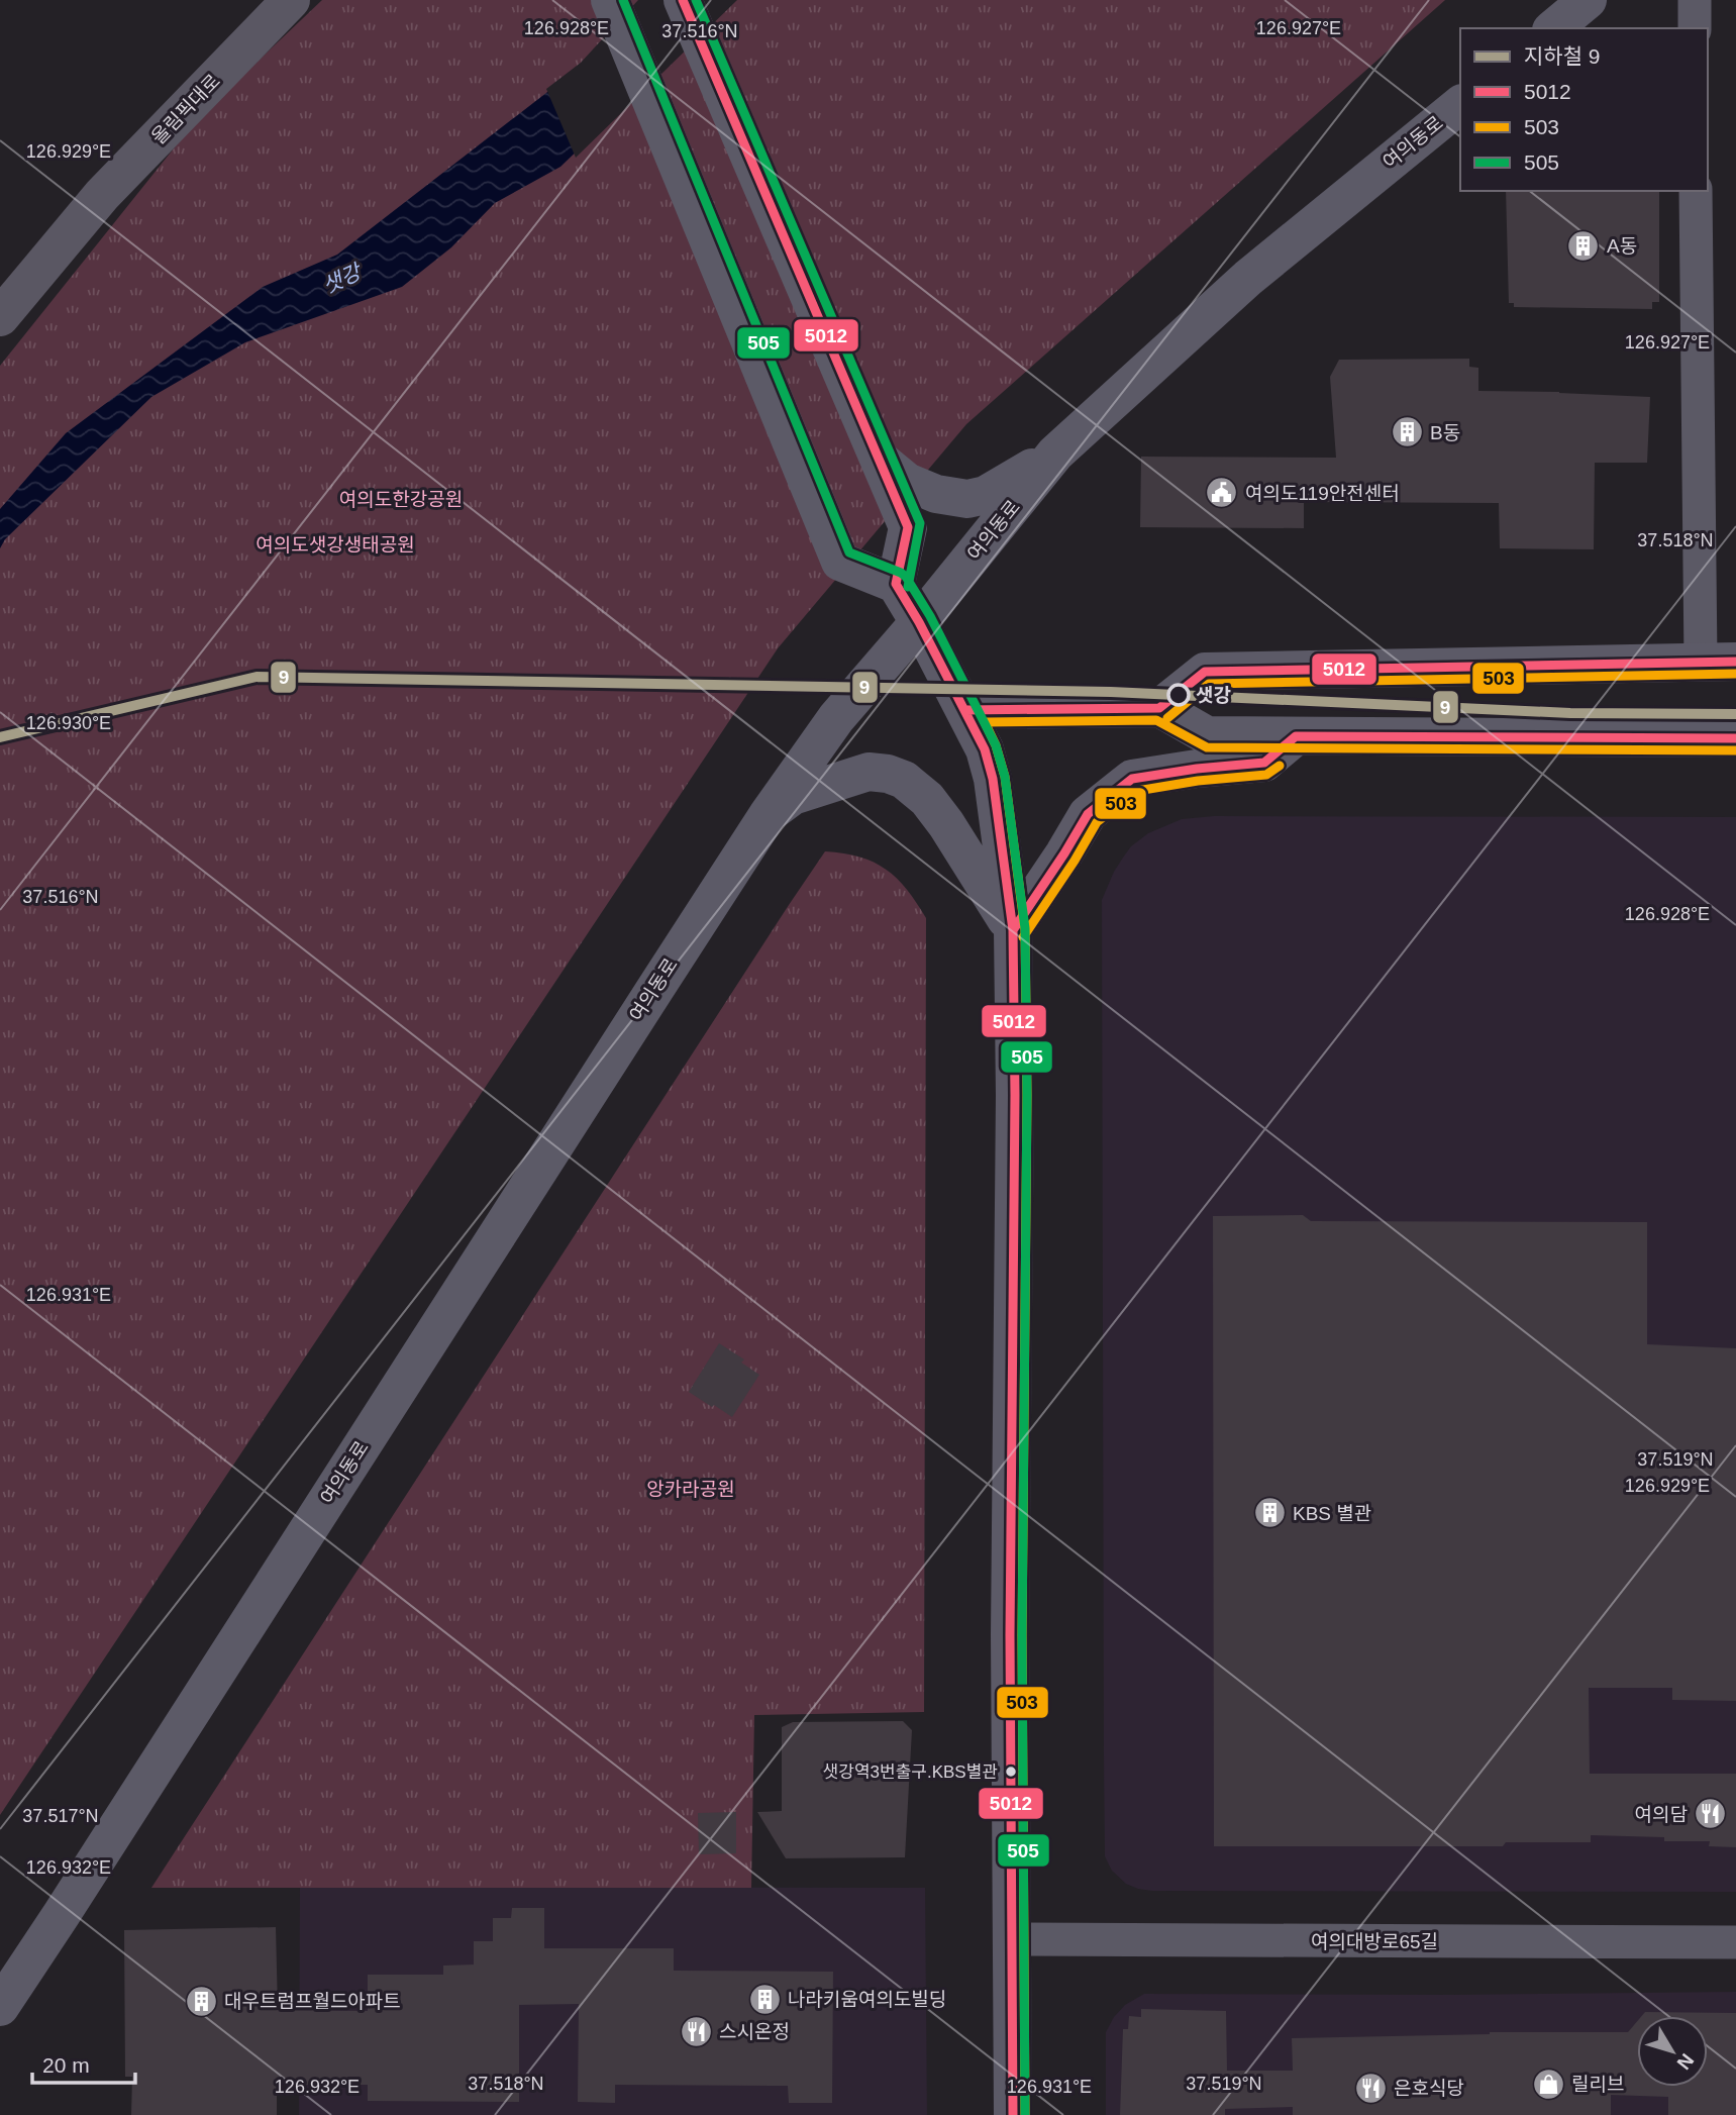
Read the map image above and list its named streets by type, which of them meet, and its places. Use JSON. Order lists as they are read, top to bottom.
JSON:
{
  "streets": {
    "highway": ["올림픽대로"],
    "main road": ["여의동로"],
    "street": ["여의대방로65길"]
  },
  "water": ["샛강"],
  "parks": ["여의도한강공원", "여의도샛강생태공원", "앙카라공원"],
  "places": {
    "building": [
      "A동",
      "B동",
      "KBS 별관",
      "나라키움여의도빌딩",
      "대우트럼프월드아파트"
    ],
    "public building": ["여의도119안전센터"],
    "other": ["샛강", "샛강역3번출구.KBS별관"],
    "restaurant": ["여의담", "스시온정", "은호식당"],
    "shop": ["릴리브"]
  },
  "lines": [
    "transit line 5012",
    "transit line 505",
    "transit line 503",
    "metro line 9"
  ],
  "legend": [
    "지하철 9",
    "5012",
    "503",
    "505"
  ],
  "scale_bar": "20 m",
  "north": "bottom right",
  "coordinates": [
    "126.928°E",
    "126.927°E",
    "37.516°N",
    "126.929°E",
    "37.518°N",
    "126.930°E",
    "126.931°E",
    "37.519°N",
    "37.517°N",
    "126.932°E"
  ]
}
